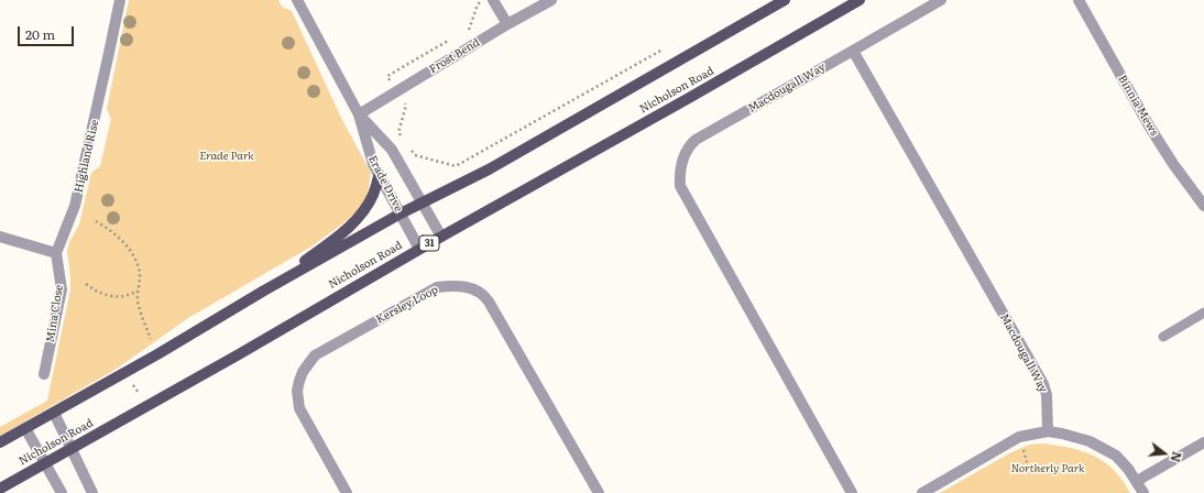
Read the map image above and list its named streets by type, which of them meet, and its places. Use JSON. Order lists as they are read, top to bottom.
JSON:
{
  "streets": {
    "main road": ["Nicholson Road", "31"],
    "street": [
      "Frost Bend",
      "Macdougall Way",
      "Binnia Mews",
      "Highland Rise",
      "Erade Drive",
      "Kersley Loop",
      "Mina Close"
    ]
  },
  "crossings": [
    ["Frost Bend", "Erade Drive"],
    ["Nicholson Road", "Erade Drive"],
    ["Highland Rise", "Mina Close"]
  ],
  "parks": ["Erade Park", "Northerly Park"],
  "scale_bar": "20 m",
  "north": "right"
}
